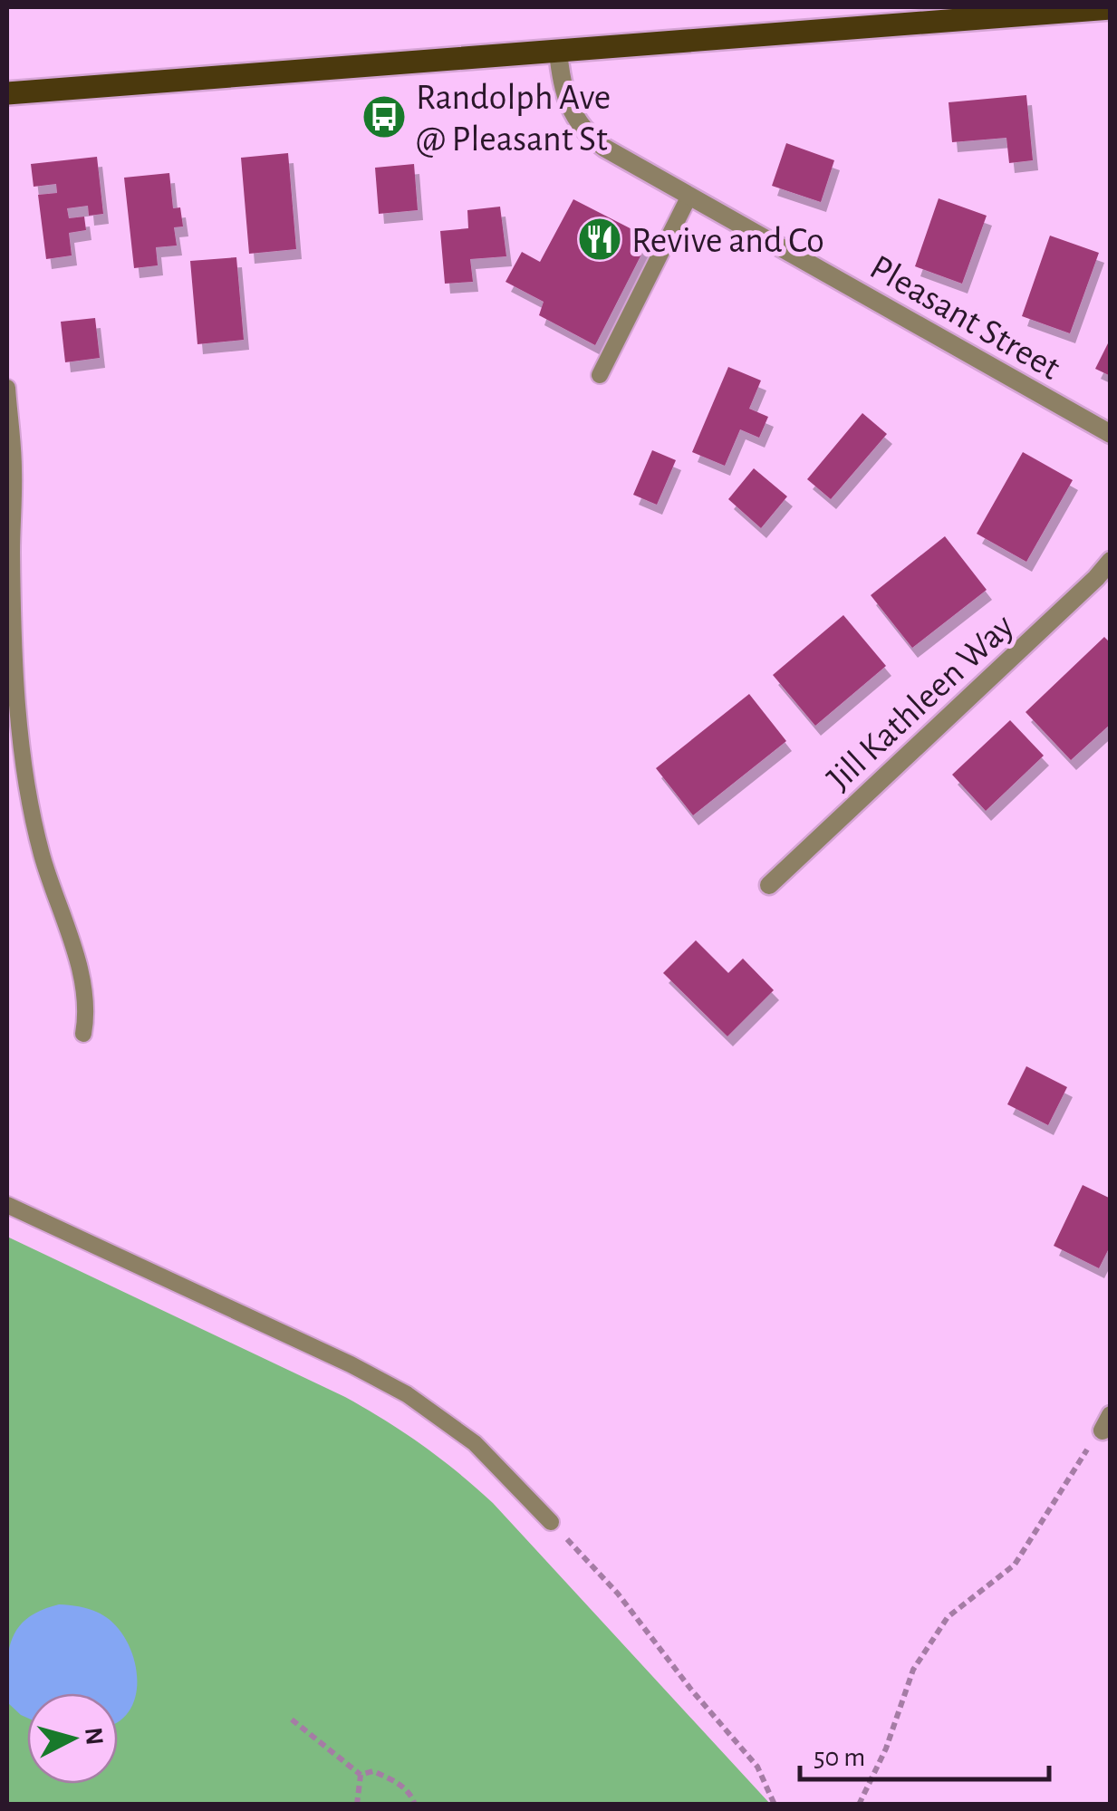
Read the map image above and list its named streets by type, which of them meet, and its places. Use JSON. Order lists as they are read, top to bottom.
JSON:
{
  "streets": {
    "street": ["Pleasant Street", "Jill Kathleen Way"]
  },
  "places": {
    "bus stop": ["Randolph Ave @ Pleasant St"],
    "restaurant": ["Revive and Co"]
  },
  "scale_bar": "50 m",
  "north": "right"
}
